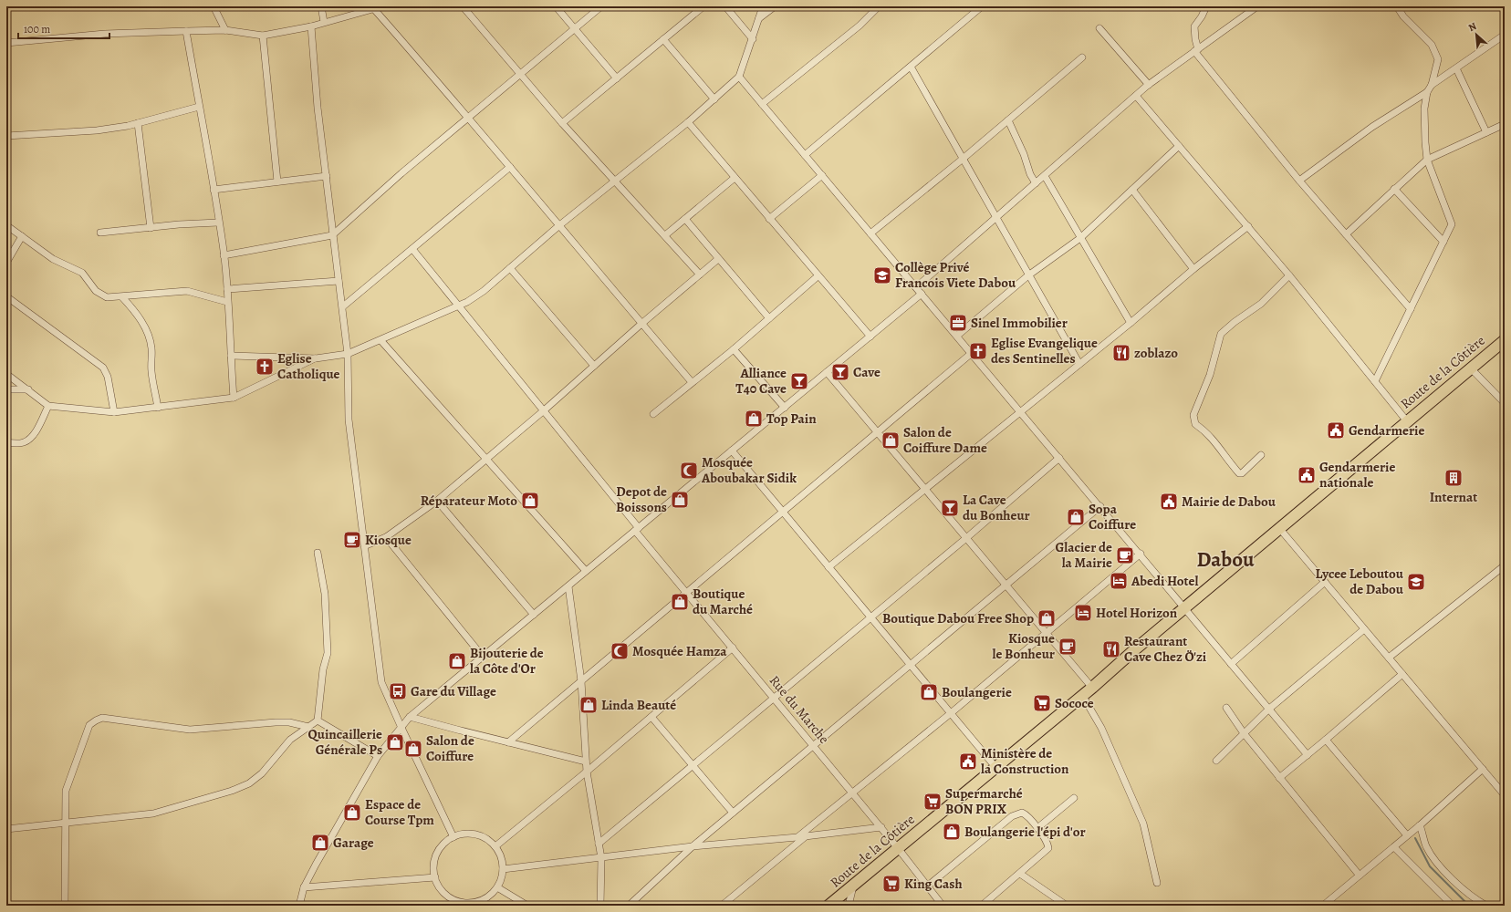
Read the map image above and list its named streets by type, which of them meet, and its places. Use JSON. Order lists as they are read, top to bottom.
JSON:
{
  "streets": {
    "main road": ["Route de la Côtière"],
    "street": ["Rue du Marche"]
  },
  "crossings": [
    ["Route de la Côtière", "Rue du Marche"]
  ],
  "districts": ["Dabou"],
  "places": {
    "school or university": ["Collège Privé Francois Viete Dabou", "Lycee Leboutou de Dabou"],
    "office": ["Sinel Immobilier"],
    "church": ["Eglise Evangelique des Sentinelles", "Eglise Catholique"],
    "restaurant": ["zoblazo", "Restaurant Cave Chez Ö'zi"],
    "bar": ["Cave", "Alliance T40 Cave", "La Cave du Bonheur"],
    "shop": [
      "Top Pain",
      "Salon de Coiffure Dame",
      "Depot de Boissons",
      "Réparateur Moto",
      "Sopa Coiffure",
      "Boutique du Marché",
      "Boutique Dabou Free Shop",
      "Bijouterie de la Côte d'Or",
      "Boulangerie",
      "Linda Beauté",
      "Quincaillerie Générale Ps",
      "Salon de Coiffure",
      "Espace de Course Tpm",
      "Boulangerie l'épi d'or",
      "Garage"
    ],
    "public building": [
      "Gendarmerie",
      "Gendarmerie nationale",
      "Mairie de Dabou",
      "Ministère de la Construction"
    ],
    "mosque": ["Mosquée Aboubakar Sidik", "Mosquée Hamza"],
    "building": ["Internat"],
    "cafe": ["Kiosque", "Glacier de la Mairie", "Kiosque le Bonheur"],
    "hotel": ["Abedi Hotel", "Hotel Horizon"],
    "bus stop": ["Gare du Village"],
    "supermarket": ["Sococe", "Supermarché BON PRIX", "King Cash"]
  },
  "scale_bar": "100 m",
  "north": "top left"
}
